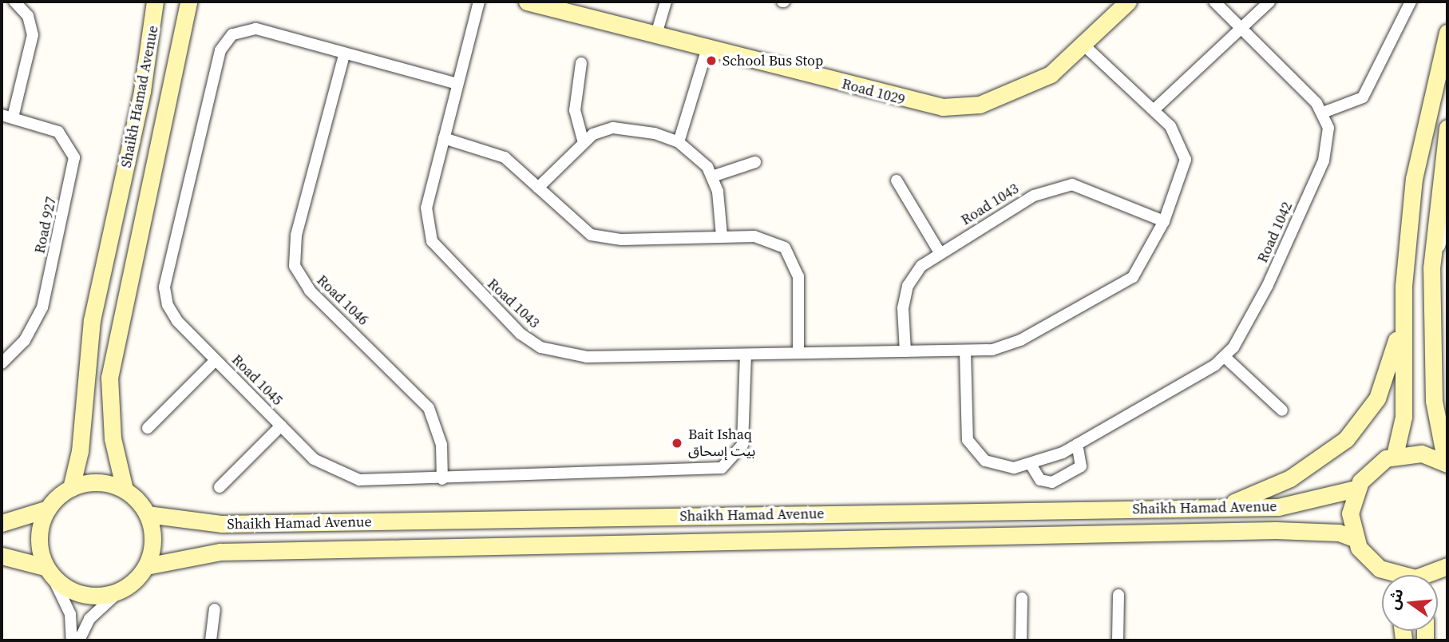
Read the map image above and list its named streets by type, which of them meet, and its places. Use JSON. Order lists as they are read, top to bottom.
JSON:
{
  "streets": {
    "main road": ["Road 1029", "Shaikh Hamad Avenue"],
    "street": [
      "Road 1043",
      "Road 927",
      "Road 1042",
      "Road 1046",
      "Road 1045"
    ]
  },
  "crossings": [
    ["Road 1029", "Road 1043"],
    ["Road 1043", "Road 1042"],
    ["Road 1043", "Road 1045"],
    ["Road 1046", "Road 1045"]
  ],
  "places": ["School Bus Stop", "Bait Ishaq بيت إسحاق"],
  "north": "left"
}
